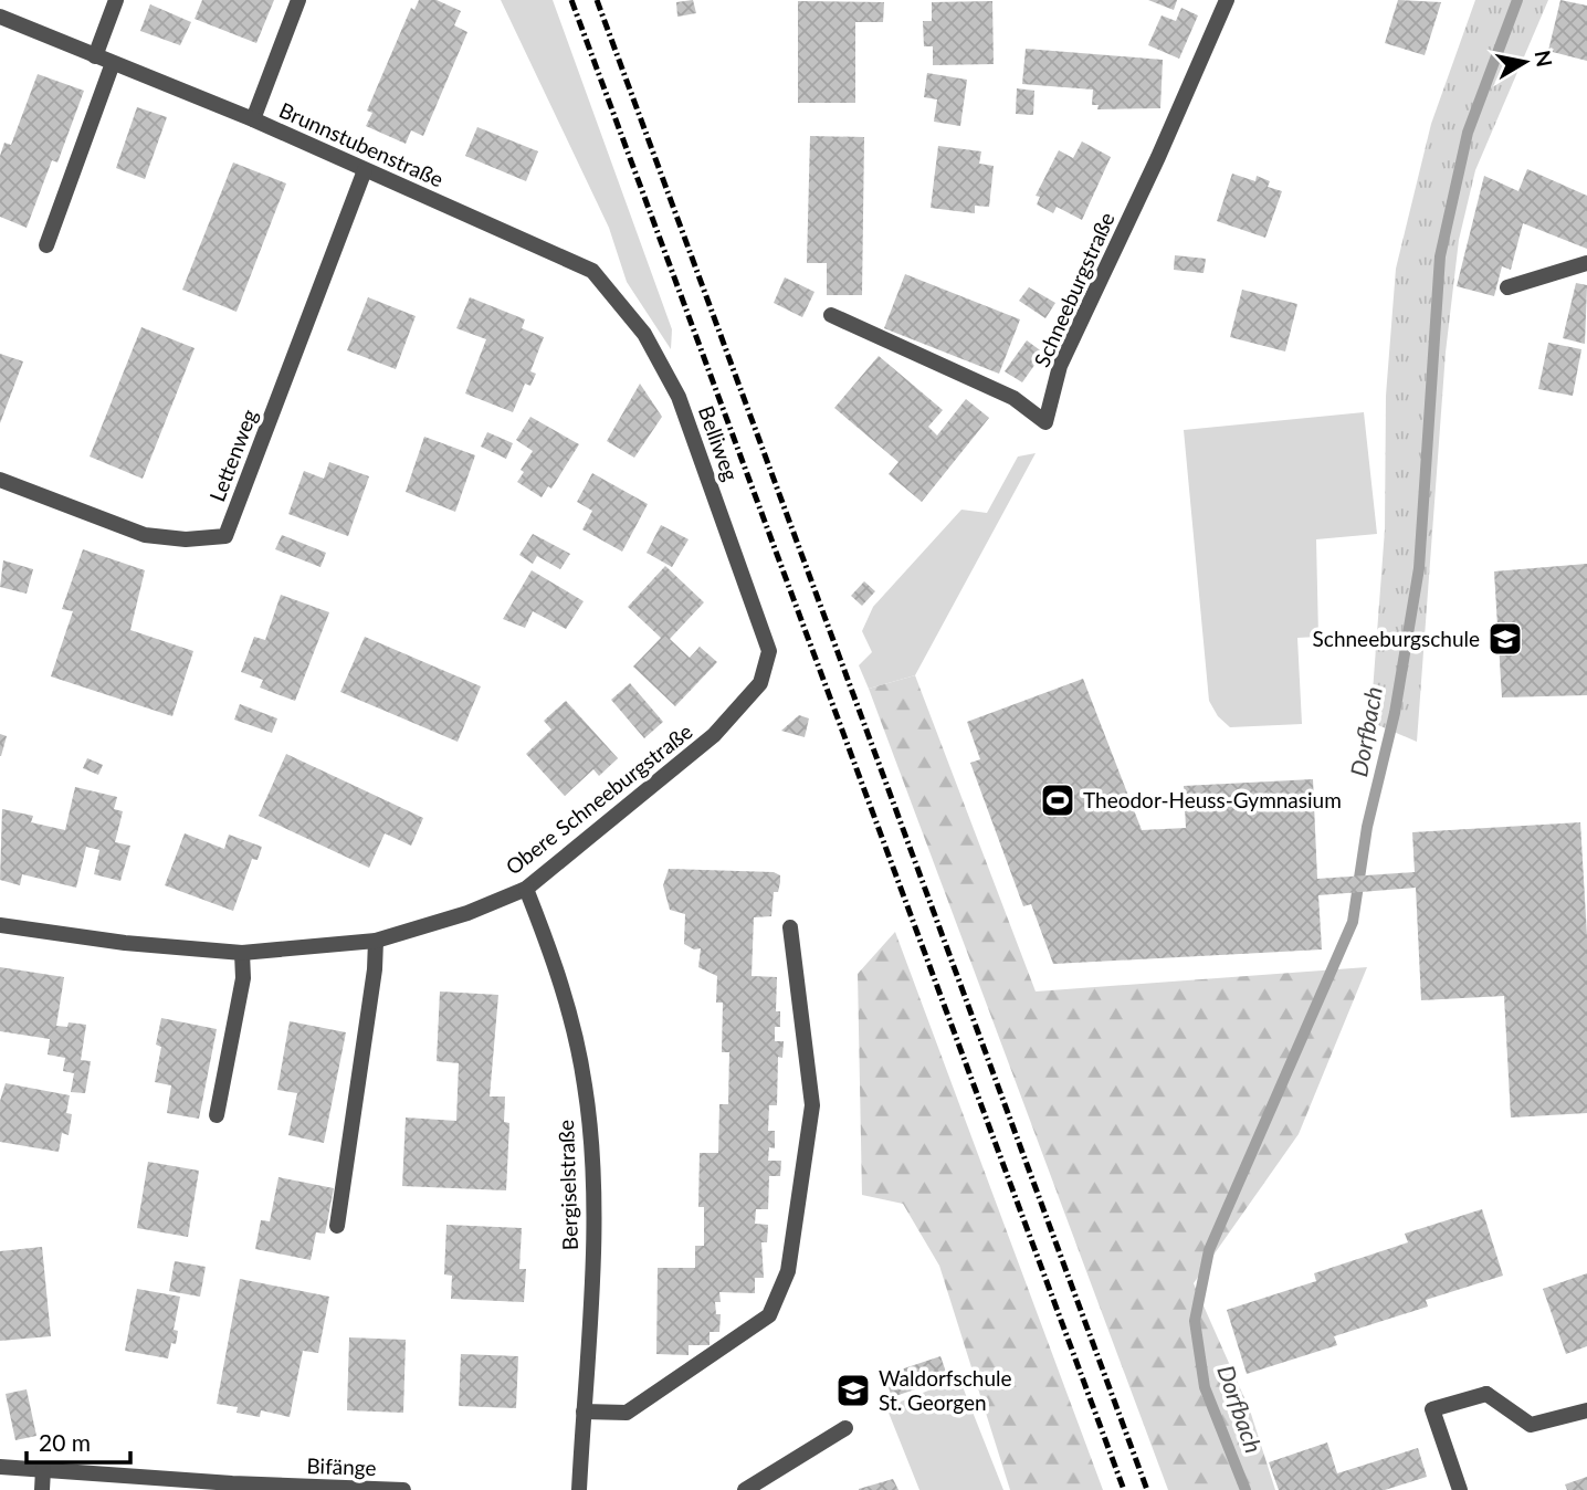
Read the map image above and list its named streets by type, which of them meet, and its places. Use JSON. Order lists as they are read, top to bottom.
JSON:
{
  "streets": {
    "street": [
      "Brunnstubenstraße",
      "Schneeburgstraße",
      "Belliweg",
      "Lettenweg",
      "Obere Schneeburgstraße",
      "Bergiselstraße",
      "Bifänge"
    ]
  },
  "crossings": [
    ["Brunnstubenstraße", "Belliweg"],
    ["Brunnstubenstraße", "Lettenweg"],
    ["Belliweg", "Obere Schneeburgstraße"],
    ["Obere Schneeburgstraße", "Bergiselstraße"]
  ],
  "water": ["Dorfbach"],
  "places": {
    "school or university": ["Schneeburgschule", "Waldorfschule St. Georgen"],
    "sports": ["Theodor-Heuss-Gymnasium"]
  },
  "scale_bar": "20 m",
  "north": "right"
}
